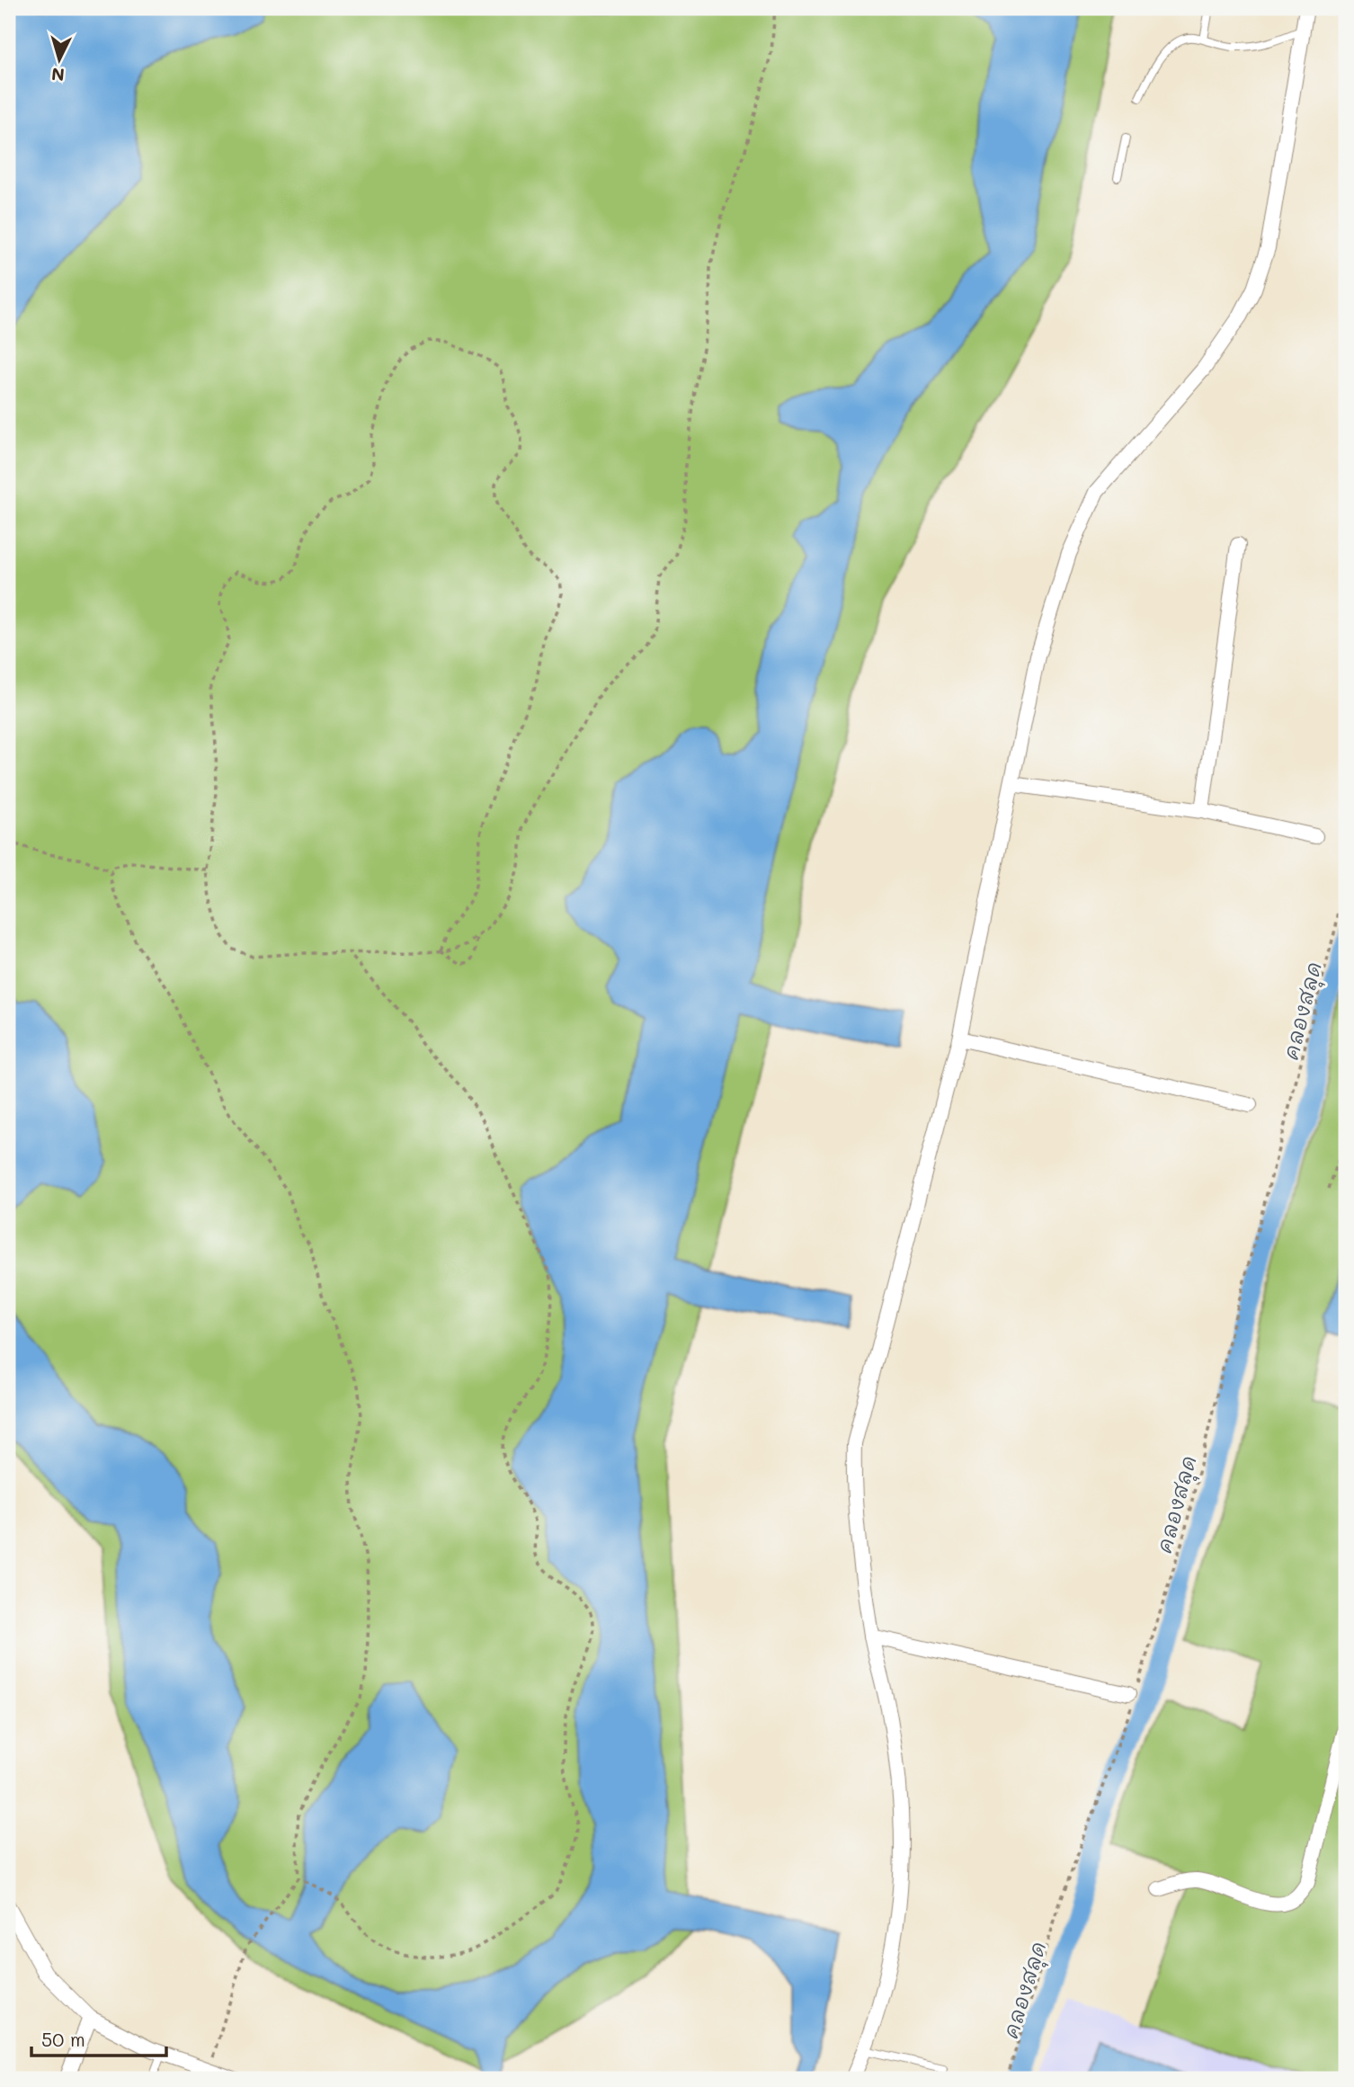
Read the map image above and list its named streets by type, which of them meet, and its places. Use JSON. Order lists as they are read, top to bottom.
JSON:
{
  "water": ["คลองสลุด"],
  "scale_bar": "50 m",
  "north": "bottom"
}
